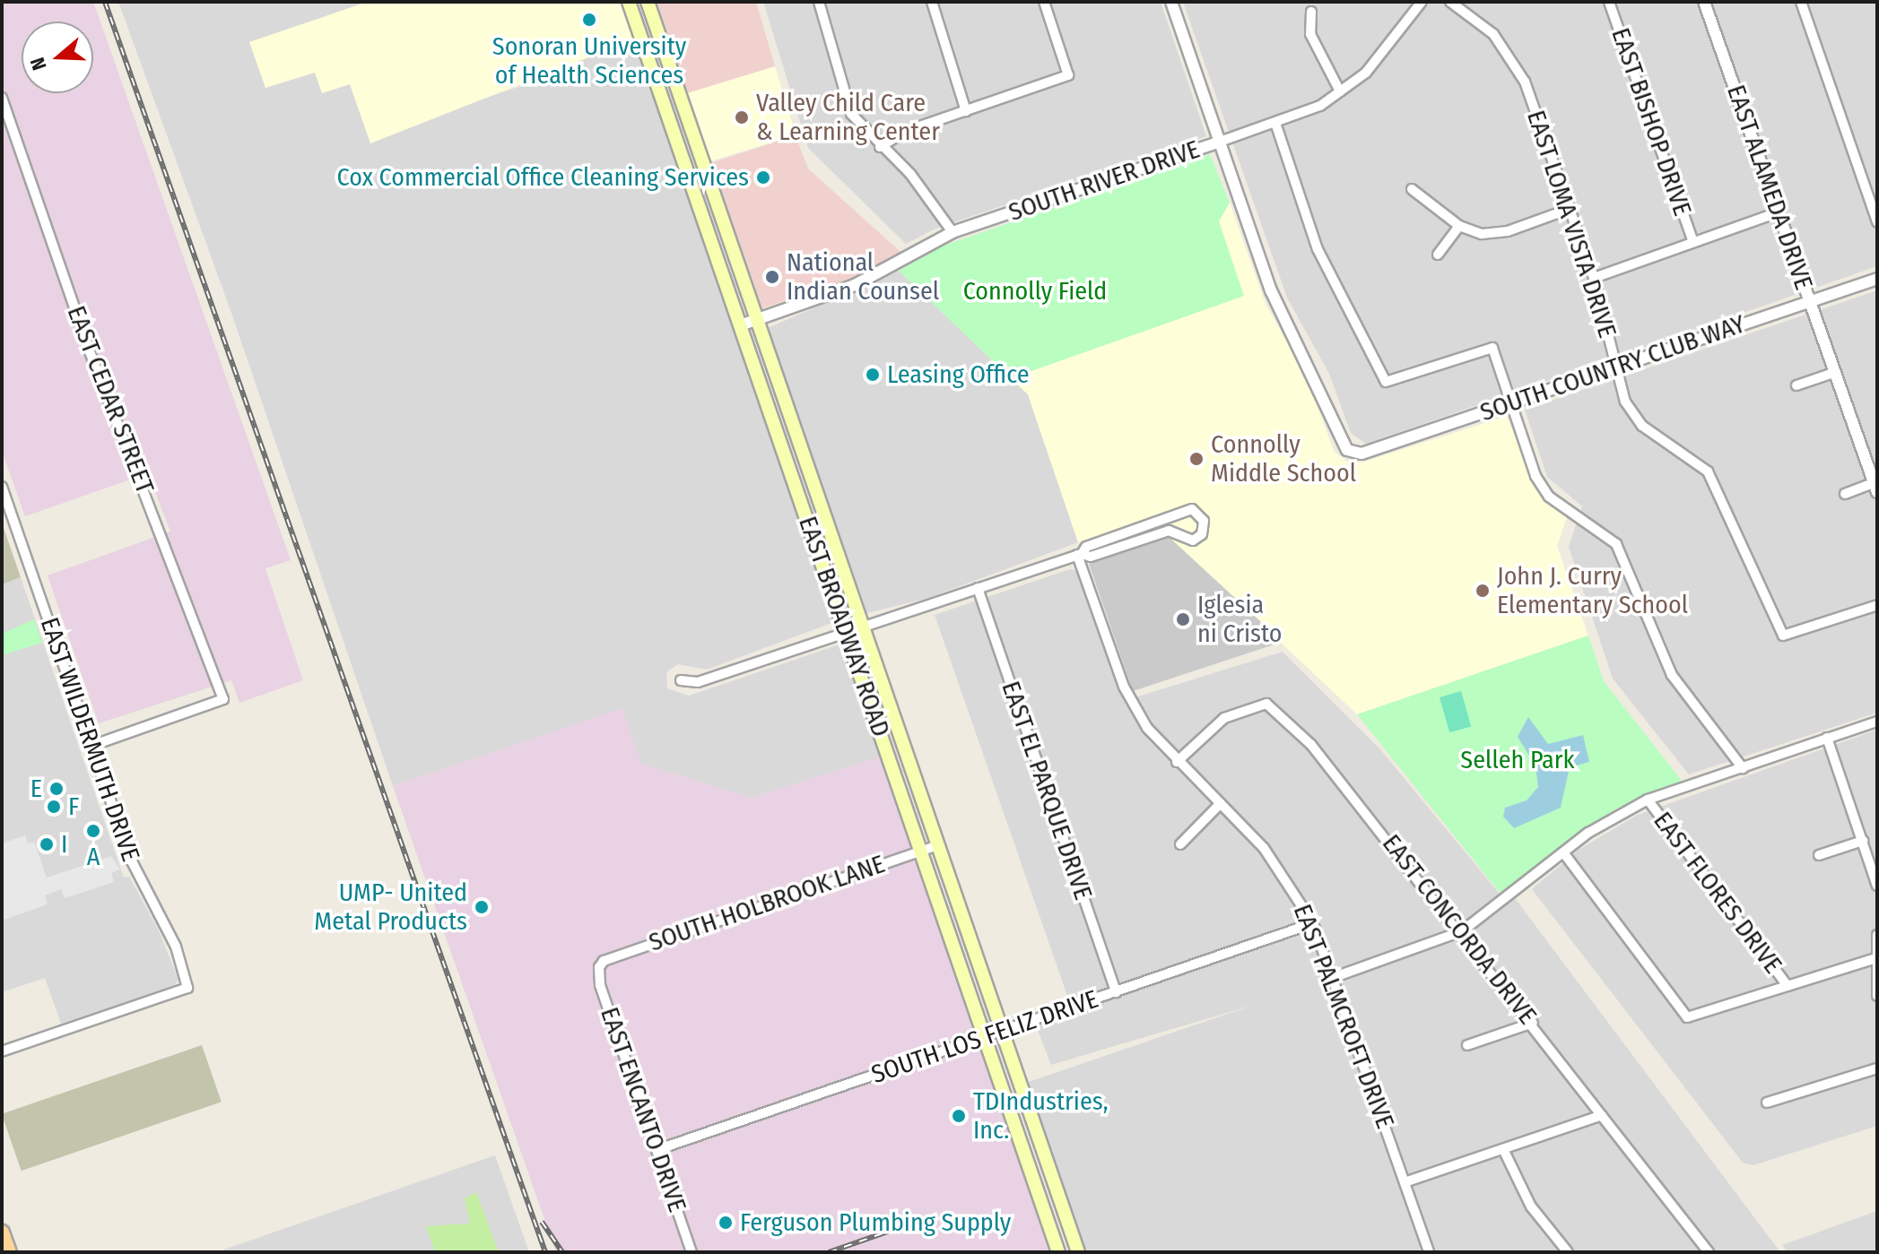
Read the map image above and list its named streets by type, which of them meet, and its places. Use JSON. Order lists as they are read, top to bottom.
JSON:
{
  "streets": {
    "main road": ["EAST BROADWAY ROAD"],
    "street": [
      "EAST BISHOP DRIVE",
      "SOUTH RIVER DRIVE",
      "EAST ALAMEDA DRIVE",
      "EAST LOMA VISTA DRIVE",
      "SOUTH COUNTRY CLUB WAY",
      "EAST CEDAR STREET",
      "EAST WILDERMUTH DRIVE",
      "EAST EL PARQUE DRIVE",
      "EAST FLORES DRIVE",
      "SOUTH HOLBROOK LANE",
      "EAST CONCORDA DRIVE",
      "EAST PALMCROFT DRIVE",
      "SOUTH LOS FELIZ DRIVE",
      "EAST ENCANTO DRIVE"
    ]
  },
  "crossings": [
    ["SOUTH RIVER DRIVE", "SOUTH COUNTRY CLUB WAY"],
    ["SOUTH RIVER DRIVE", "EAST BROADWAY ROAD"],
    ["EAST ALAMEDA DRIVE", "SOUTH COUNTRY CLUB WAY"],
    ["EAST LOMA VISTA DRIVE", "SOUTH COUNTRY CLUB WAY"],
    ["EAST CEDAR STREET", "EAST WILDERMUTH DRIVE"],
    ["EAST BROADWAY ROAD", "SOUTH HOLBROOK LANE"],
    ["EAST BROADWAY ROAD", "SOUTH LOS FELIZ DRIVE"],
    ["EAST EL PARQUE DRIVE", "SOUTH LOS FELIZ DRIVE"],
    ["SOUTH HOLBROOK LANE", "EAST ENCANTO DRIVE"],
    ["EAST CONCORDA DRIVE", "EAST PALMCROFT DRIVE"],
    ["EAST PALMCROFT DRIVE", "SOUTH LOS FELIZ DRIVE"],
    ["SOUTH LOS FELIZ DRIVE", "EAST ENCANTO DRIVE"]
  ],
  "parks": ["Connolly Field", "Selleh Park"],
  "places": [
    "Sonoran University of Health Sciences",
    "Valley Child Care & Learning Center",
    "Cox Commercial Office Cleaning Services",
    "National Indian Counsel",
    "Leasing Office",
    "Connolly Middle School",
    "John J. Curry Elementary School",
    "Iglesia ni Cristo",
    "E",
    "F",
    "A",
    "I",
    "UMP- United Metal Products",
    "TDIndustries, Inc.",
    "Ferguson Plumbing Supply"
  ],
  "north": "left"
}
